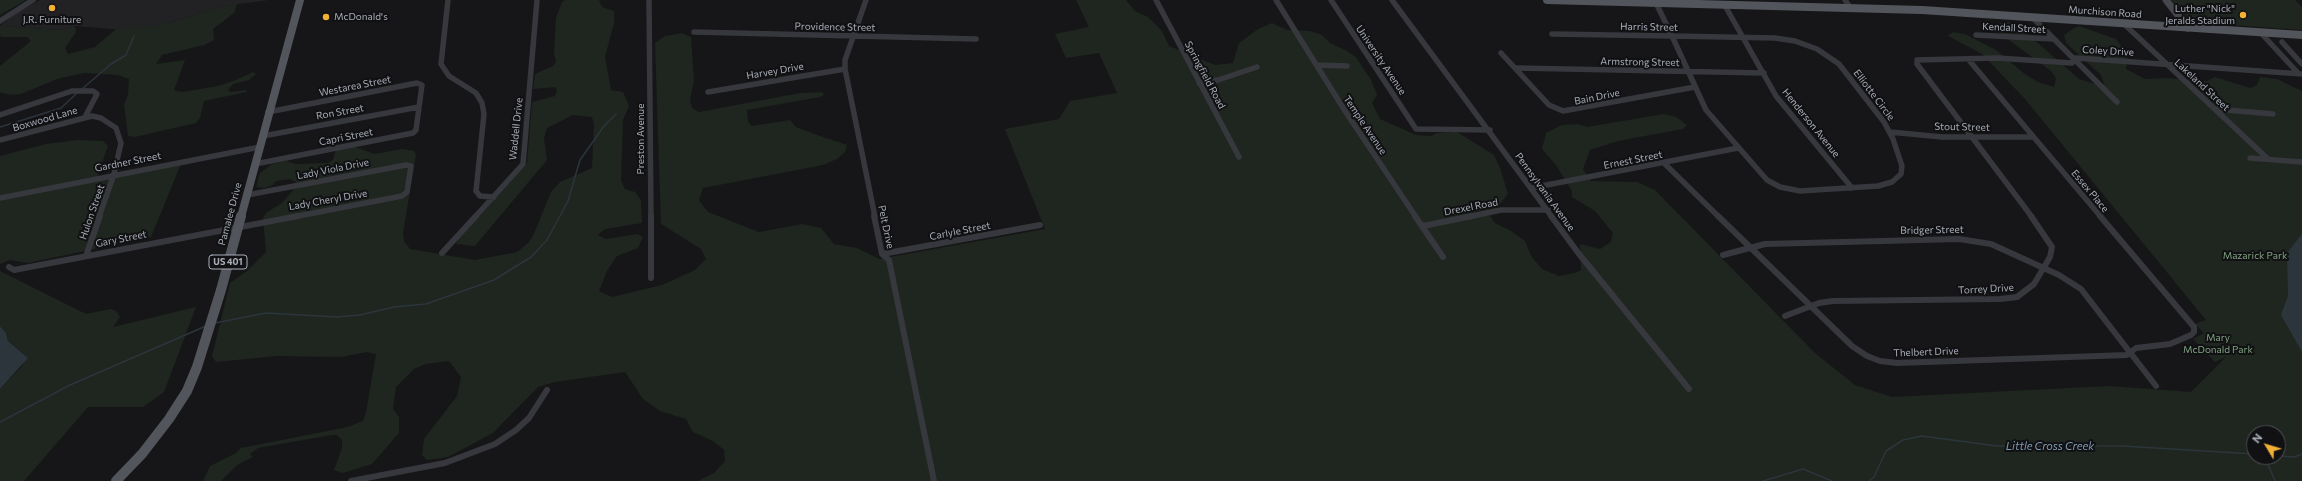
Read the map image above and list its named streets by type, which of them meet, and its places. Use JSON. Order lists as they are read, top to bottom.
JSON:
{
  "streets": {
    "main road": ["Murchison Road", "Pamalee Drive", "US 401"],
    "street": [
      "Providence Street",
      "Harris Street",
      "Kendall Street",
      "Coley Drive",
      "University Avenue",
      "Armstrong Street",
      "Harvey Drive",
      "Springfield Road",
      "Lakeland Street",
      "Westarea Street",
      "Elliotte Circle",
      "Bain Drive",
      "Ron Street",
      "Boxwood Lane",
      "Henderson Avenue",
      "Temple Avenue",
      "Stout Street",
      "Waddell Drive",
      "Capri Street",
      "Preston Avenue",
      "Ernest Street",
      "Gardner Street",
      "Lady Viola Drive",
      "Essex Place",
      "Pennsylvania Avenue",
      "Lady Cheryl Drive",
      "Drexel Road",
      "Hulon Street",
      "Pelt Drive",
      "Bridger Street",
      "Carlyle Street",
      "Gary Street",
      "Torrey Drive",
      "Thelbert Drive"
    ]
  },
  "crossings": [
    ["Murchison Road", "Lakeland Street"],
    ["Murchison Road", "Elliotte Circle"],
    ["Murchison Road", "Henderson Avenue"],
    ["Providence Street", "Pelt Drive"],
    ["Harris Street", "Elliotte Circle"],
    ["Harris Street", "Henderson Avenue"],
    ["Coley Drive", "Lakeland Street"],
    ["Coley Drive", "Essex Place"],
    ["Coley Drive", "Torrey Drive"],
    ["University Avenue", "Pennsylvania Avenue"],
    ["Armstrong Street", "Elliotte Circle"],
    ["Armstrong Street", "Bain Drive"],
    ["Armstrong Street", "Henderson Avenue"],
    ["Harvey Drive", "Pelt Drive"],
    ["Westarea Street", "Ron Street"],
    ["Westarea Street", "Capri Street"],
    ["Westarea Street", "Pamalee Drive"],
    ["Elliotte Circle", "Bain Drive"],
    ["Elliotte Circle", "Henderson Avenue"],
    ["Elliotte Circle", "Stout Street"],
    ["Elliotte Circle", "Ernest Street"],
    ["Ron Street", "Capri Street"],
    ["Ron Street", "Pamalee Drive"],
    ["Boxwood Lane", "Gardner Street"],
    ["Boxwood Lane", "Hulon Street"],
    ["Temple Avenue", "Drexel Road"],
    ["Stout Street", "Essex Place"],
    ["Stout Street", "Torrey Drive"],
    ["Capri Street", "Pamalee Drive"],
    ["Ernest Street", "Pennsylvania Avenue"],
    ["Ernest Street", "Thelbert Drive"],
    ["Gardner Street", "Hulon Street"],
    ["Gardner Street", "Pamalee Drive"],
    ["Lady Viola Drive", "Lady Cheryl Drive"],
    ["Lady Viola Drive", "Pamalee Drive"],
    ["Essex Place", "Thelbert Drive"],
    ["Pennsylvania Avenue", "Drexel Road"],
    ["Lady Cheryl Drive", "Pamalee Drive"],
    ["Lady Cheryl Drive", "Gary Street"],
    ["Hulon Street", "Gary Street"],
    ["Pamalee Drive", "Gary Street"],
    ["Pelt Drive", "Carlyle Street"],
    ["Bridger Street", "Torrey Drive"],
    ["Bridger Street", "Thelbert Drive"],
    ["Torrey Drive", "Thelbert Drive"]
  ],
  "water": ["Little Cross Creek"],
  "parks": ["Mazarick Park", "Mary McDonald Park"],
  "places": ["J.R. Furniture", "Luther \"Nick\" Jeralds Stadium", "McDonald's"],
  "north": "top left"
}
